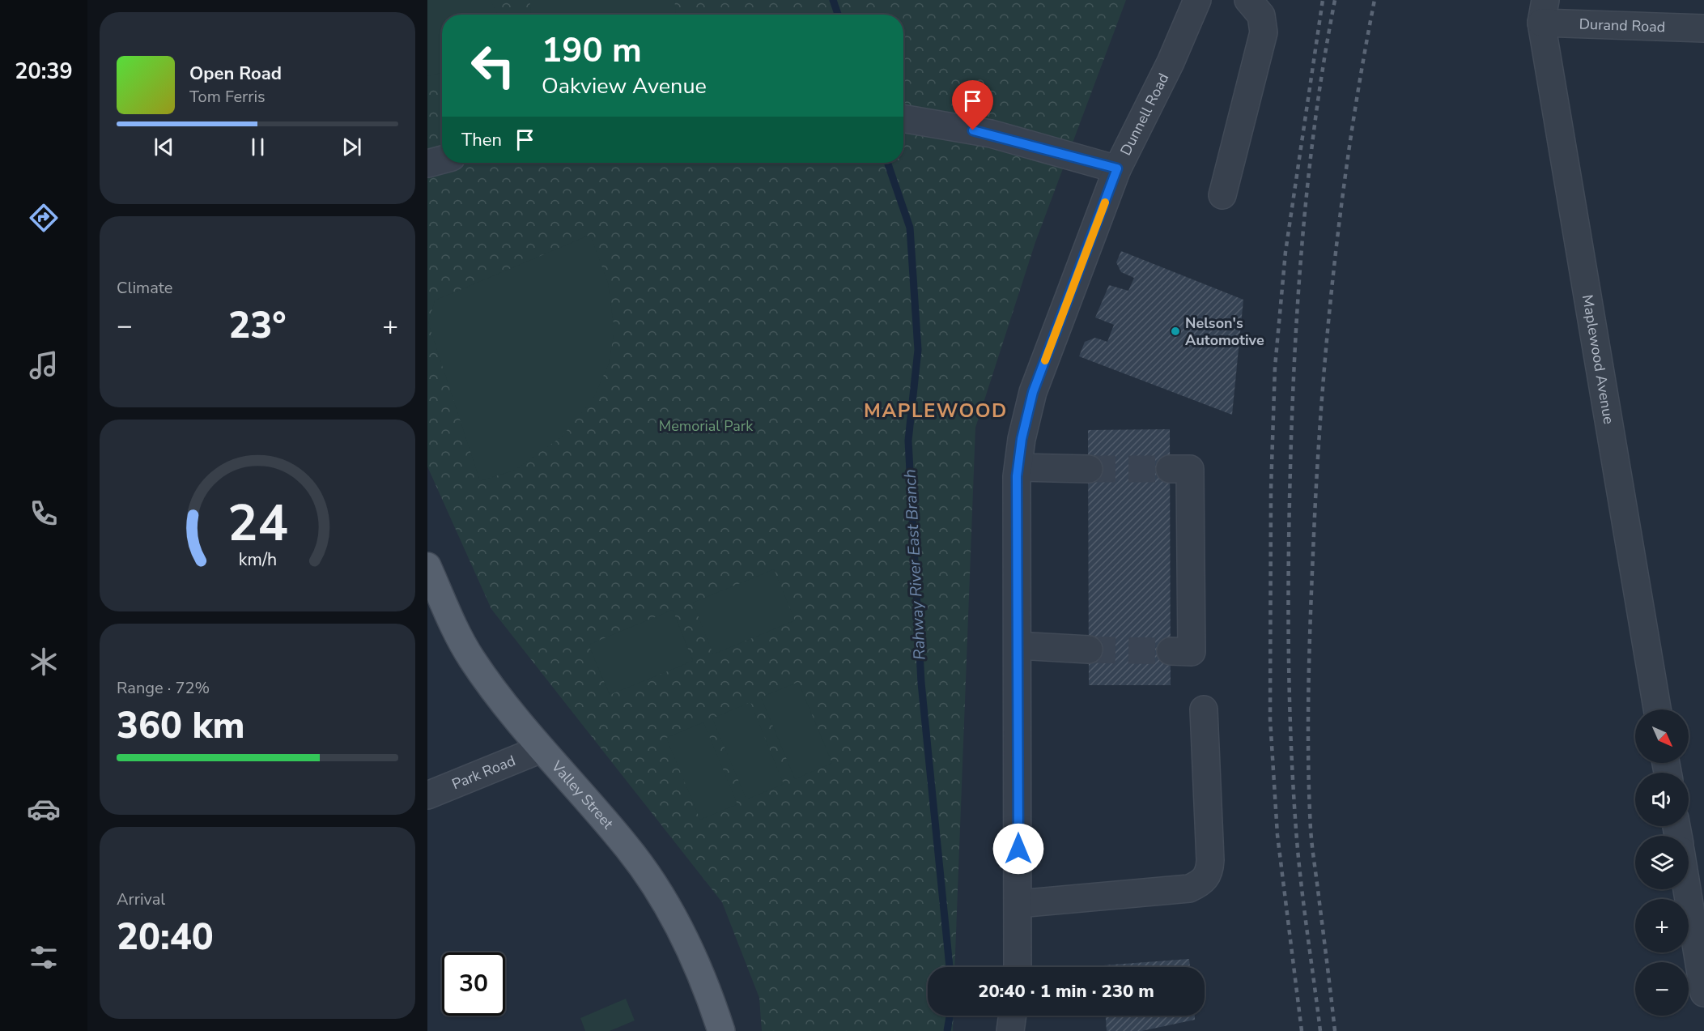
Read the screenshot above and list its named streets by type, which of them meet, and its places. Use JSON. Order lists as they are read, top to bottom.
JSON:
{
  "streets": {
    "main road": ["Valley Street"],
    "street": [
      "Durand Road",
      "Dunnell Road",
      "Maplewood Avenue",
      "Park Road"
    ]
  },
  "crossings": [
    ["Durand Road", "Maplewood Avenue"],
    ["Park Road", "Valley Street"]
  ],
  "districts": ["MAPLEWOOD"],
  "water": ["Rahway River East Branch"],
  "parks": ["Memorial Park"],
  "places": ["Nelson's Automotive"],
  "north": "bottom right",
  "page": {
    "tabs": "20:39",
    "turn": ["190 m", "Oakview Avenue"],
    "song": ["Open Road", "Tom Ferris"],
    "then": "Then",
    "tile": [
      "Climate",
      ["Range · 72%", "360 km"],
      ["Arrival", "20:40"]
    ],
    "heat": ["−", "23°", "+"],
    "map_buttons": ["+", "−"],
    "limit": "30",
    "trip": "20:40 · 1 min · 230 m",
    "gauge": ["24", "km/h"]
  }
}
